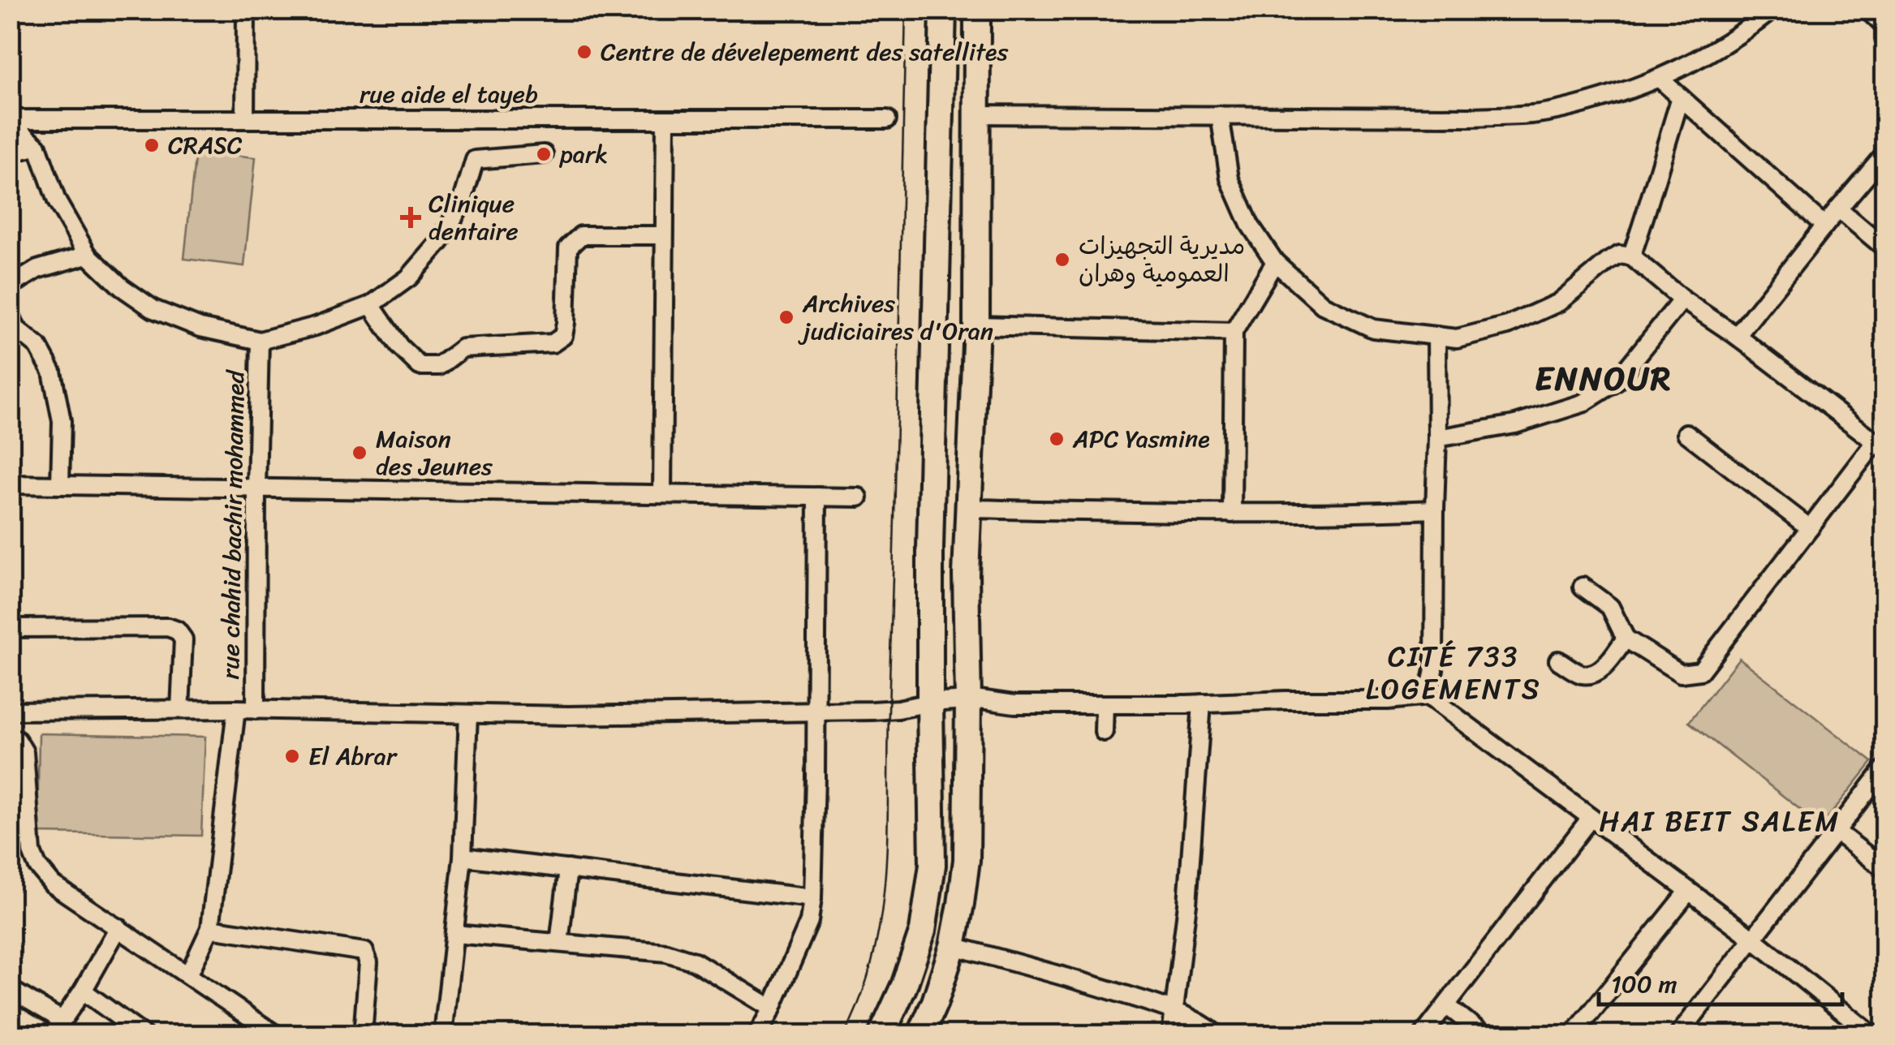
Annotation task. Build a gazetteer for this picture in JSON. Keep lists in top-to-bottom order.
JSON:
{
  "streets": {
    "street": ["rue aide el tayeb", "rue chahid bachir mohammed"]
  },
  "districts": ["ENNOUR", "CITÉ 733 LOGEMENTS", "HAI BEIT SALEM"],
  "places": {
    "other": [
      "Centre de dévelepement des satellites",
      "CRASC",
      "park",
      "مديرية التجهيزات العمومية وهران",
      "Archives judiciaires d'Oran",
      "APC Yasmine",
      "Maison des Jeunes",
      "El Abrar"
    ],
    "health": ["Clinique dentaire"]
  },
  "scale_bar": "100 m"
}
